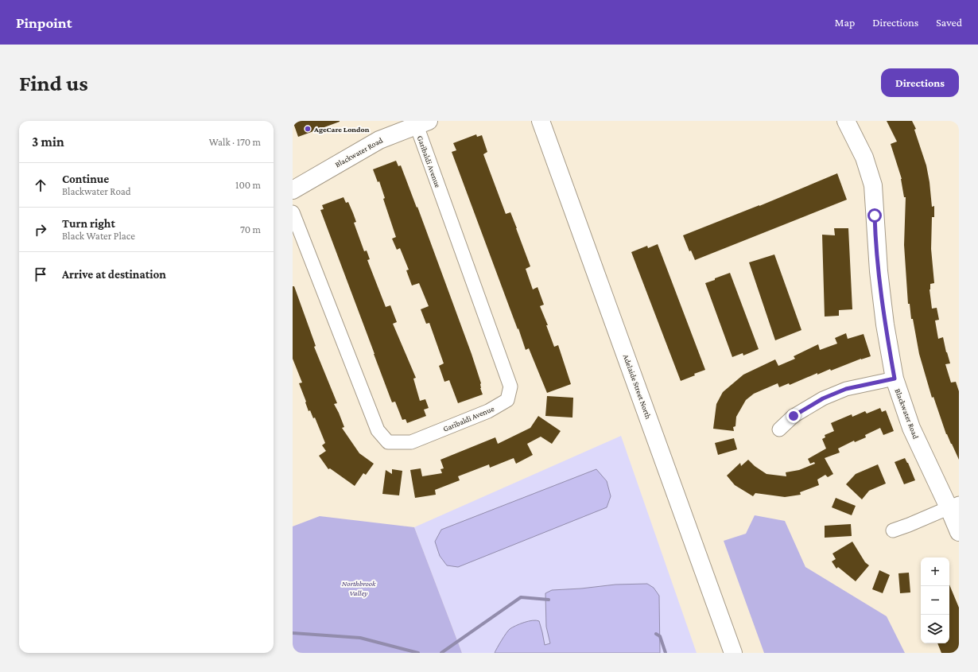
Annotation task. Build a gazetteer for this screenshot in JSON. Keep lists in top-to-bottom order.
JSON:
{
  "streets": {
    "street": ["Blackwater Road", "Garibaldi Avenue", "Adelaide Street North"]
  },
  "crossings": [
    ["Blackwater Road", "Garibaldi Avenue"]
  ],
  "parks": ["Northbrook Valley"],
  "places": ["AgeCare London"],
  "page": {
    "header": "Pinpoint",
    "nav": ["Map", "Directions", "Saved"],
    "buttons": "Directions",
    "title": "Find us",
    "heading": ["3 min", "Walk · 170 m"],
    "list": [
      ["Continue", "Blackwater Road", "100 m"],
      ["Turn right", "Black Water Place", "70 m"],
      "Arrive at destination"
    ],
    "map_buttons": ["+", "−"]
  }
}
